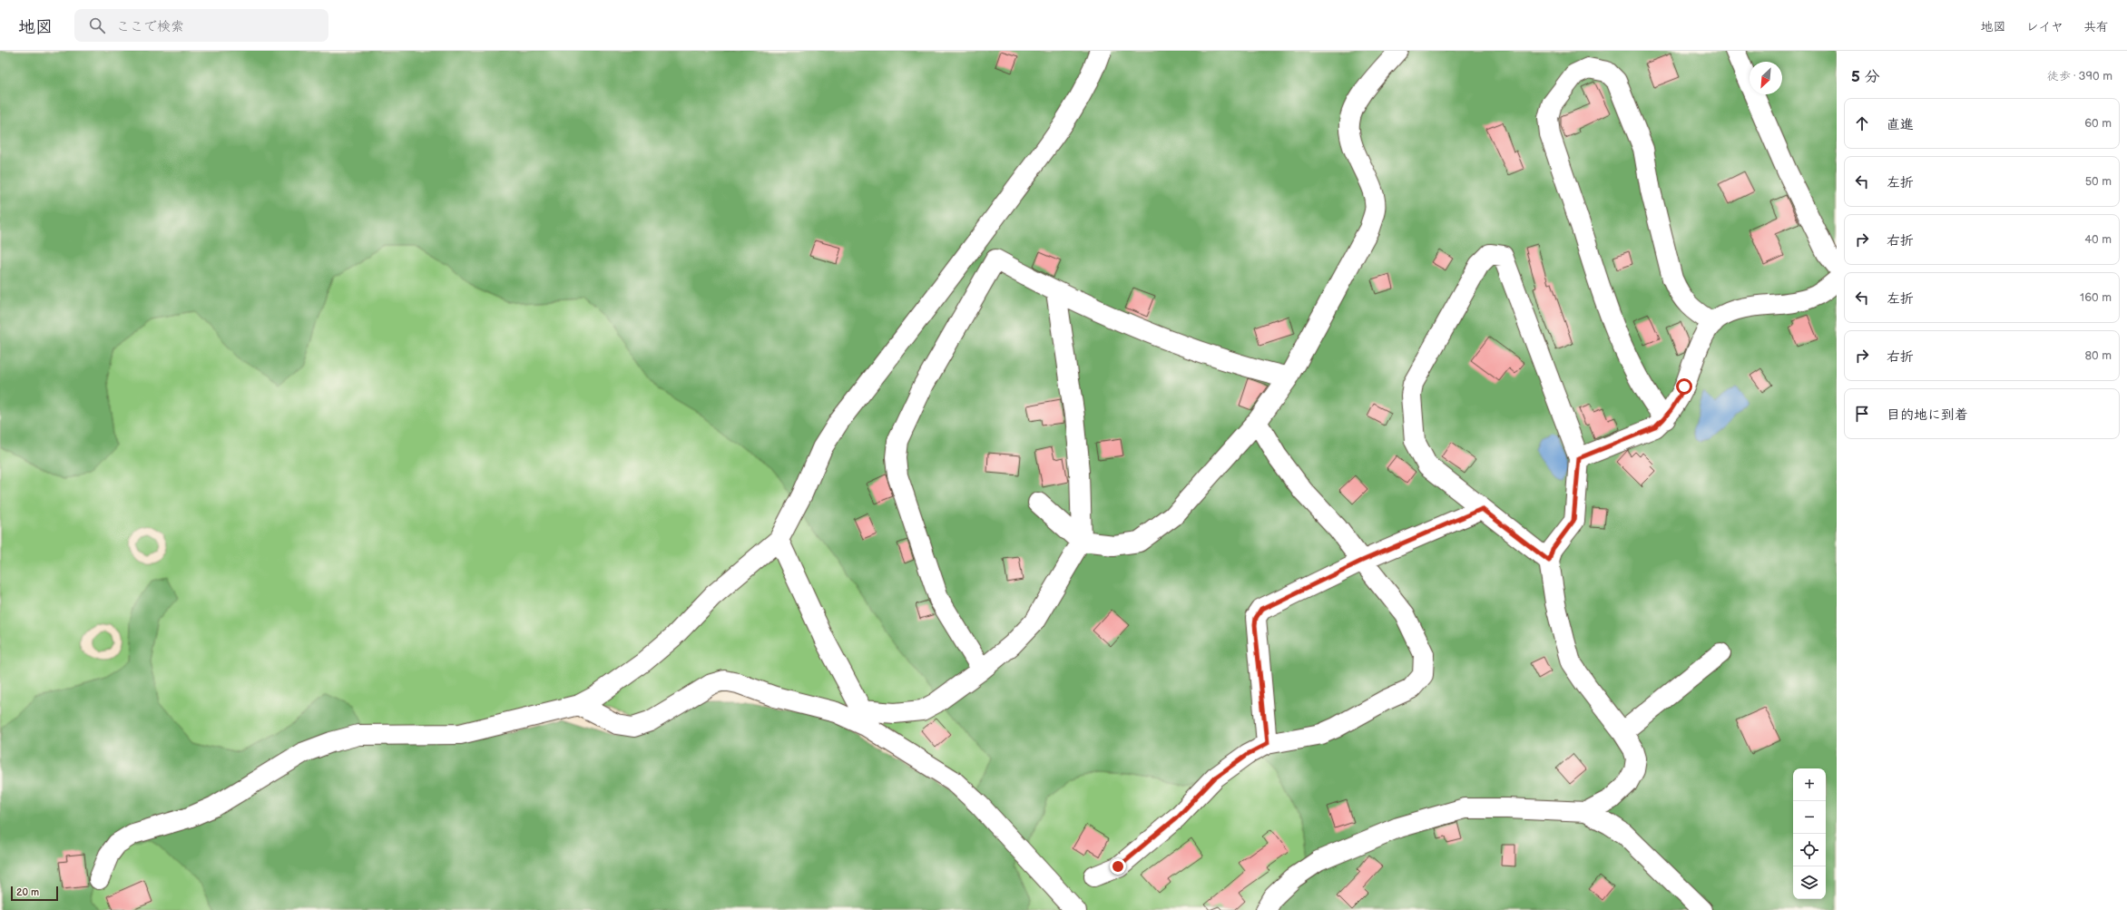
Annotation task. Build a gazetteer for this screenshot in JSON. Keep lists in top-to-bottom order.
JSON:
{
  "scale_bar": "20 m",
  "north": "bottom left",
  "page": {
    "header": "地図",
    "search": "ここで検索",
    "nav": ["地図", "レイヤ", "共有"],
    "heading": ["5 分", "徒歩 · 390 m"],
    "list": [
      ["直進", "60 m"],
      ["左折", "50 m"],
      ["右折", "40 m"],
      ["左折", "160 m"],
      ["右折", "80 m"],
      "目的地に到着"
    ],
    "map_buttons": ["+", "−"],
    "scale": "20 m"
  }
}
